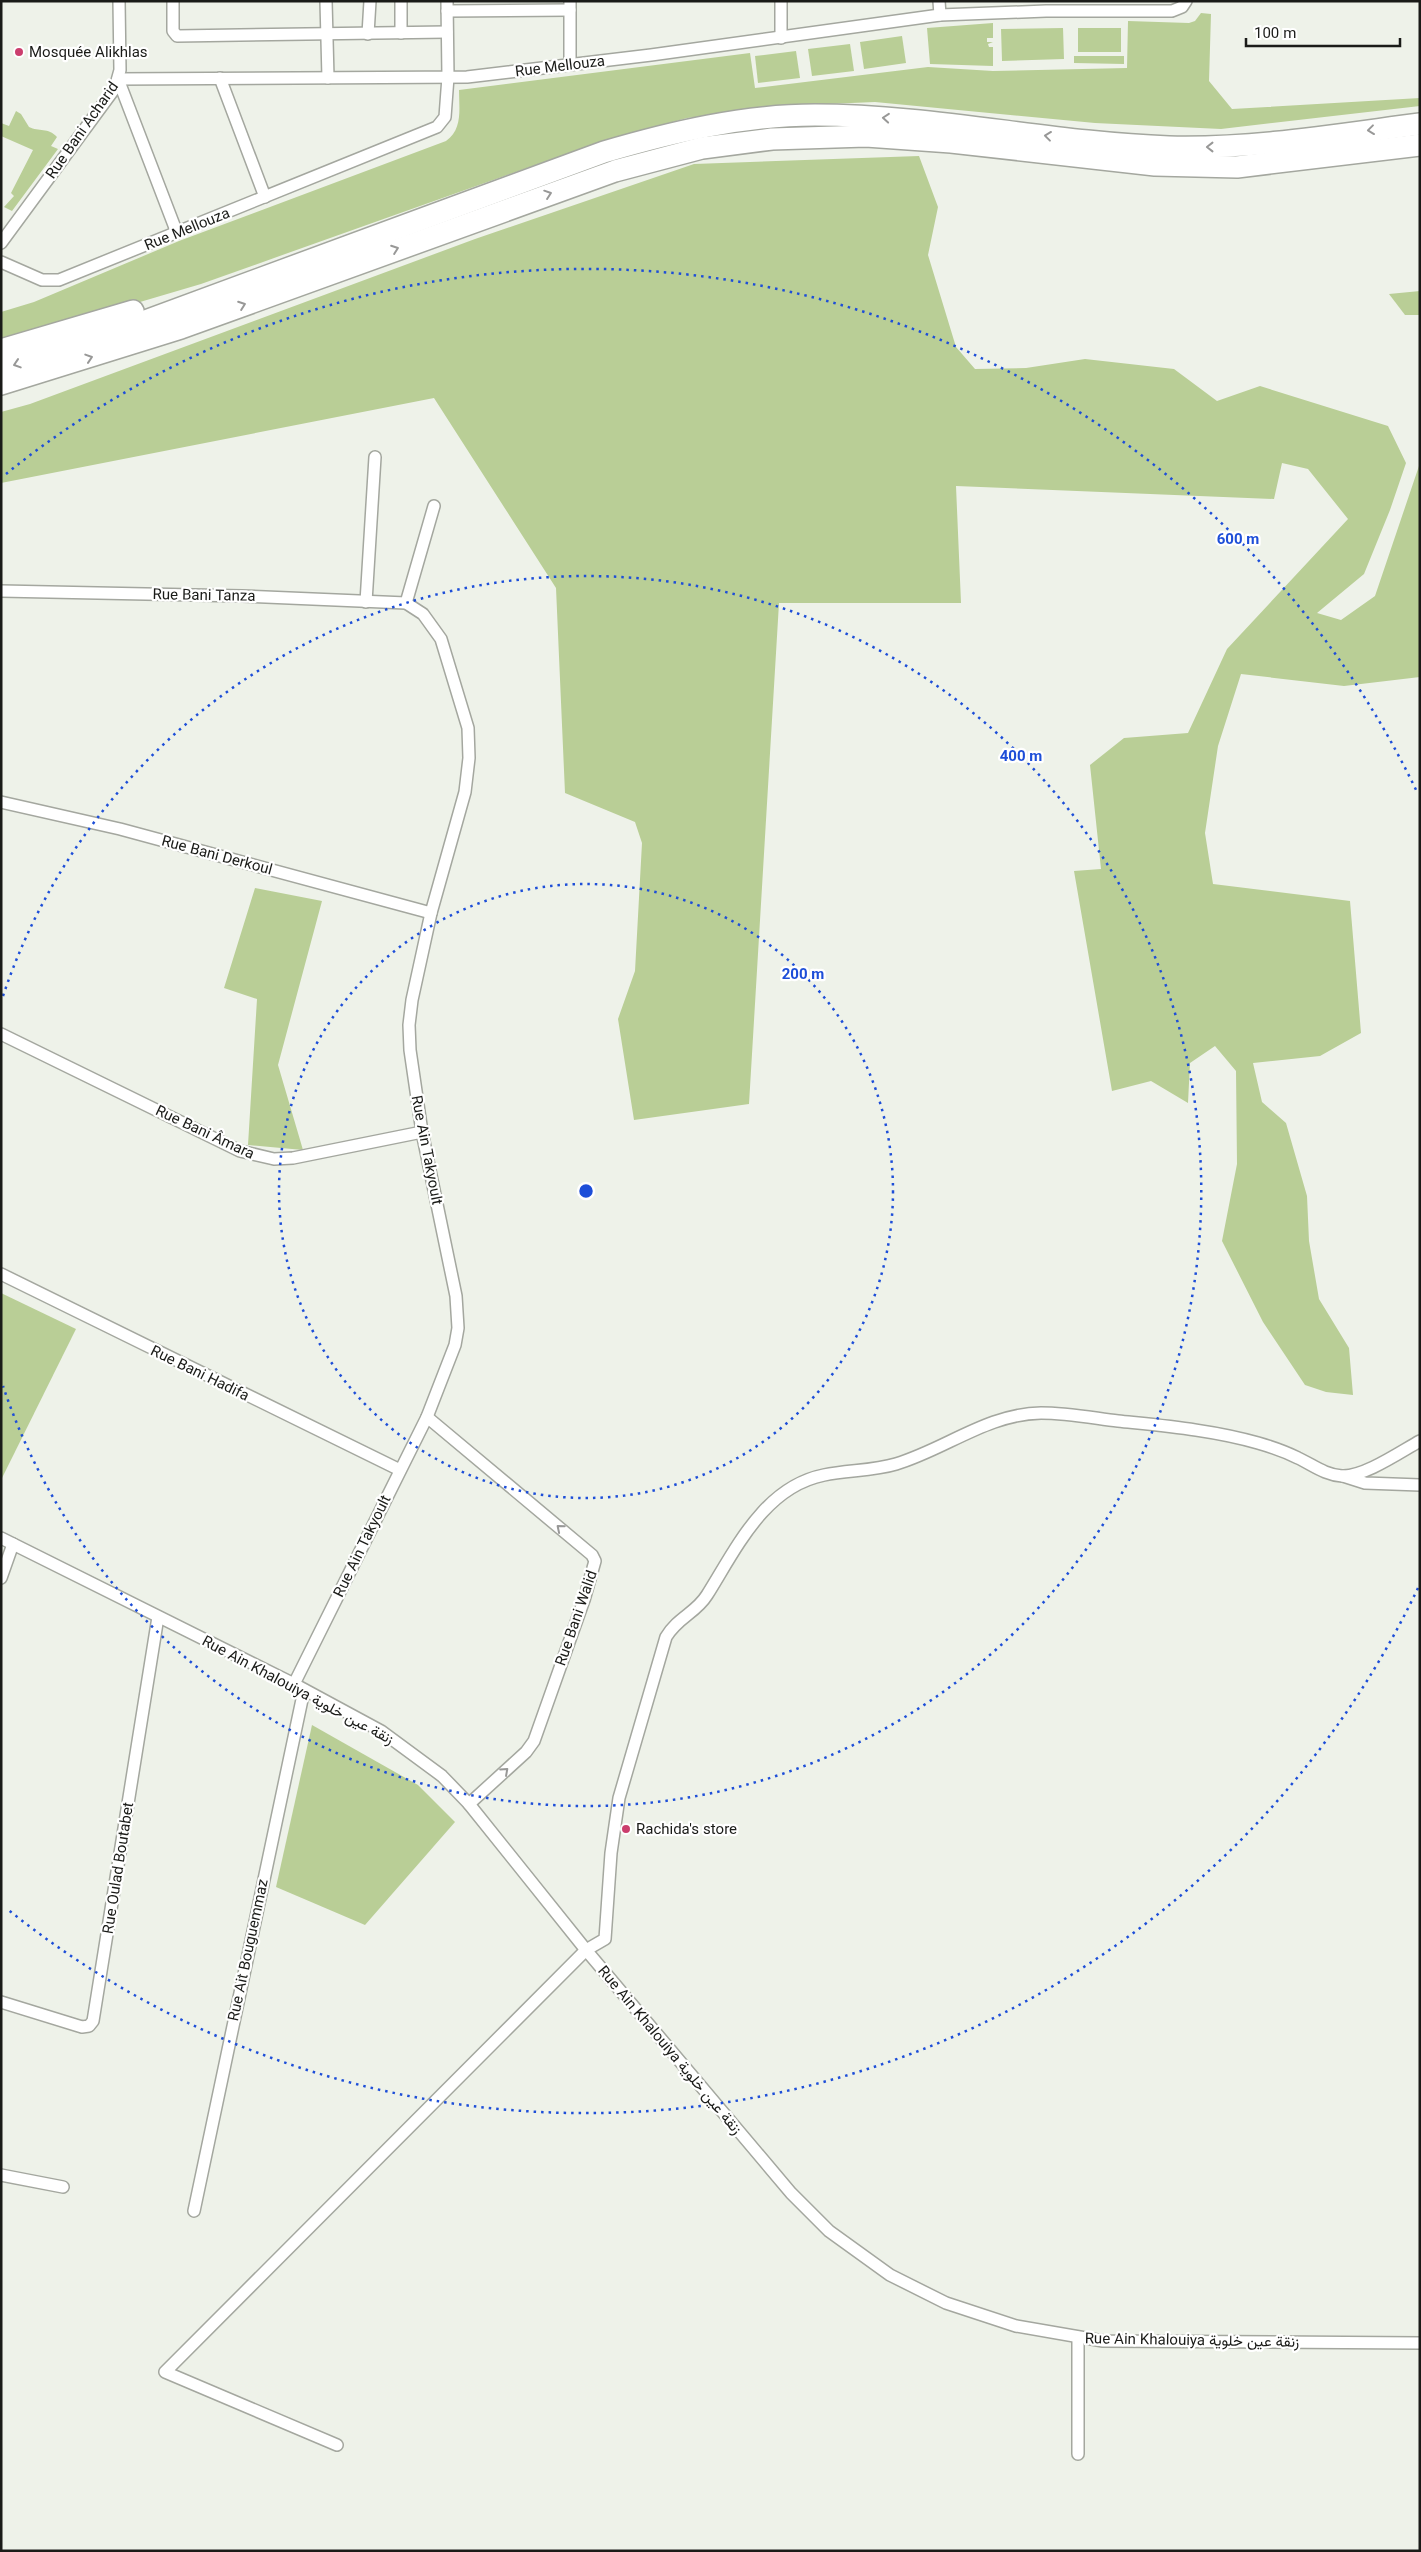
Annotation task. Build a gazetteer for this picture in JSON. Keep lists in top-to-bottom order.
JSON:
{
  "streets": {
    "street": [
      "Rue Mellouza",
      "Rue Bani Acharid",
      "Rue Bani Tanza",
      "Rue Bani Derkoul",
      "Rue Bani Âmara",
      "Rue Ain Takyoult",
      "Rue Bani Hadifa",
      "Rue Bani Walid",
      "Rue Ain Khalouiya زنقة عين خلوية",
      "Rue Oulad Boutabet",
      "Rue Ait Bouguemmaz"
    ]
  },
  "crossings": [
    ["Rue Bani Tanza", "Rue Ain Takyoult"],
    ["Rue Bani Derkoul", "Rue Ain Takyoult"],
    ["Rue Bani Âmara", "Rue Ain Takyoult"],
    ["Rue Ain Takyoult", "Rue Bani Hadifa"],
    ["Rue Ain Takyoult", "Rue Bani Walid"],
    ["Rue Ain Takyoult", "Rue Ain Khalouiya زنقة عين خلوية"],
    ["Rue Bani Walid", "Rue Ain Khalouiya زنقة عين خلوية"],
    ["Rue Ain Khalouiya زنقة عين خلوية", "Rue Oulad Boutabet"],
    ["Rue Ain Khalouiya زنقة عين خلوية", "Rue Ait Bouguemmaz"]
  ],
  "places": ["Mosquée Alikhlas", "Rachida's store"],
  "scale_bar": "100 m",
  "rings": ["600 m", "400 m", "200 m"]
}
